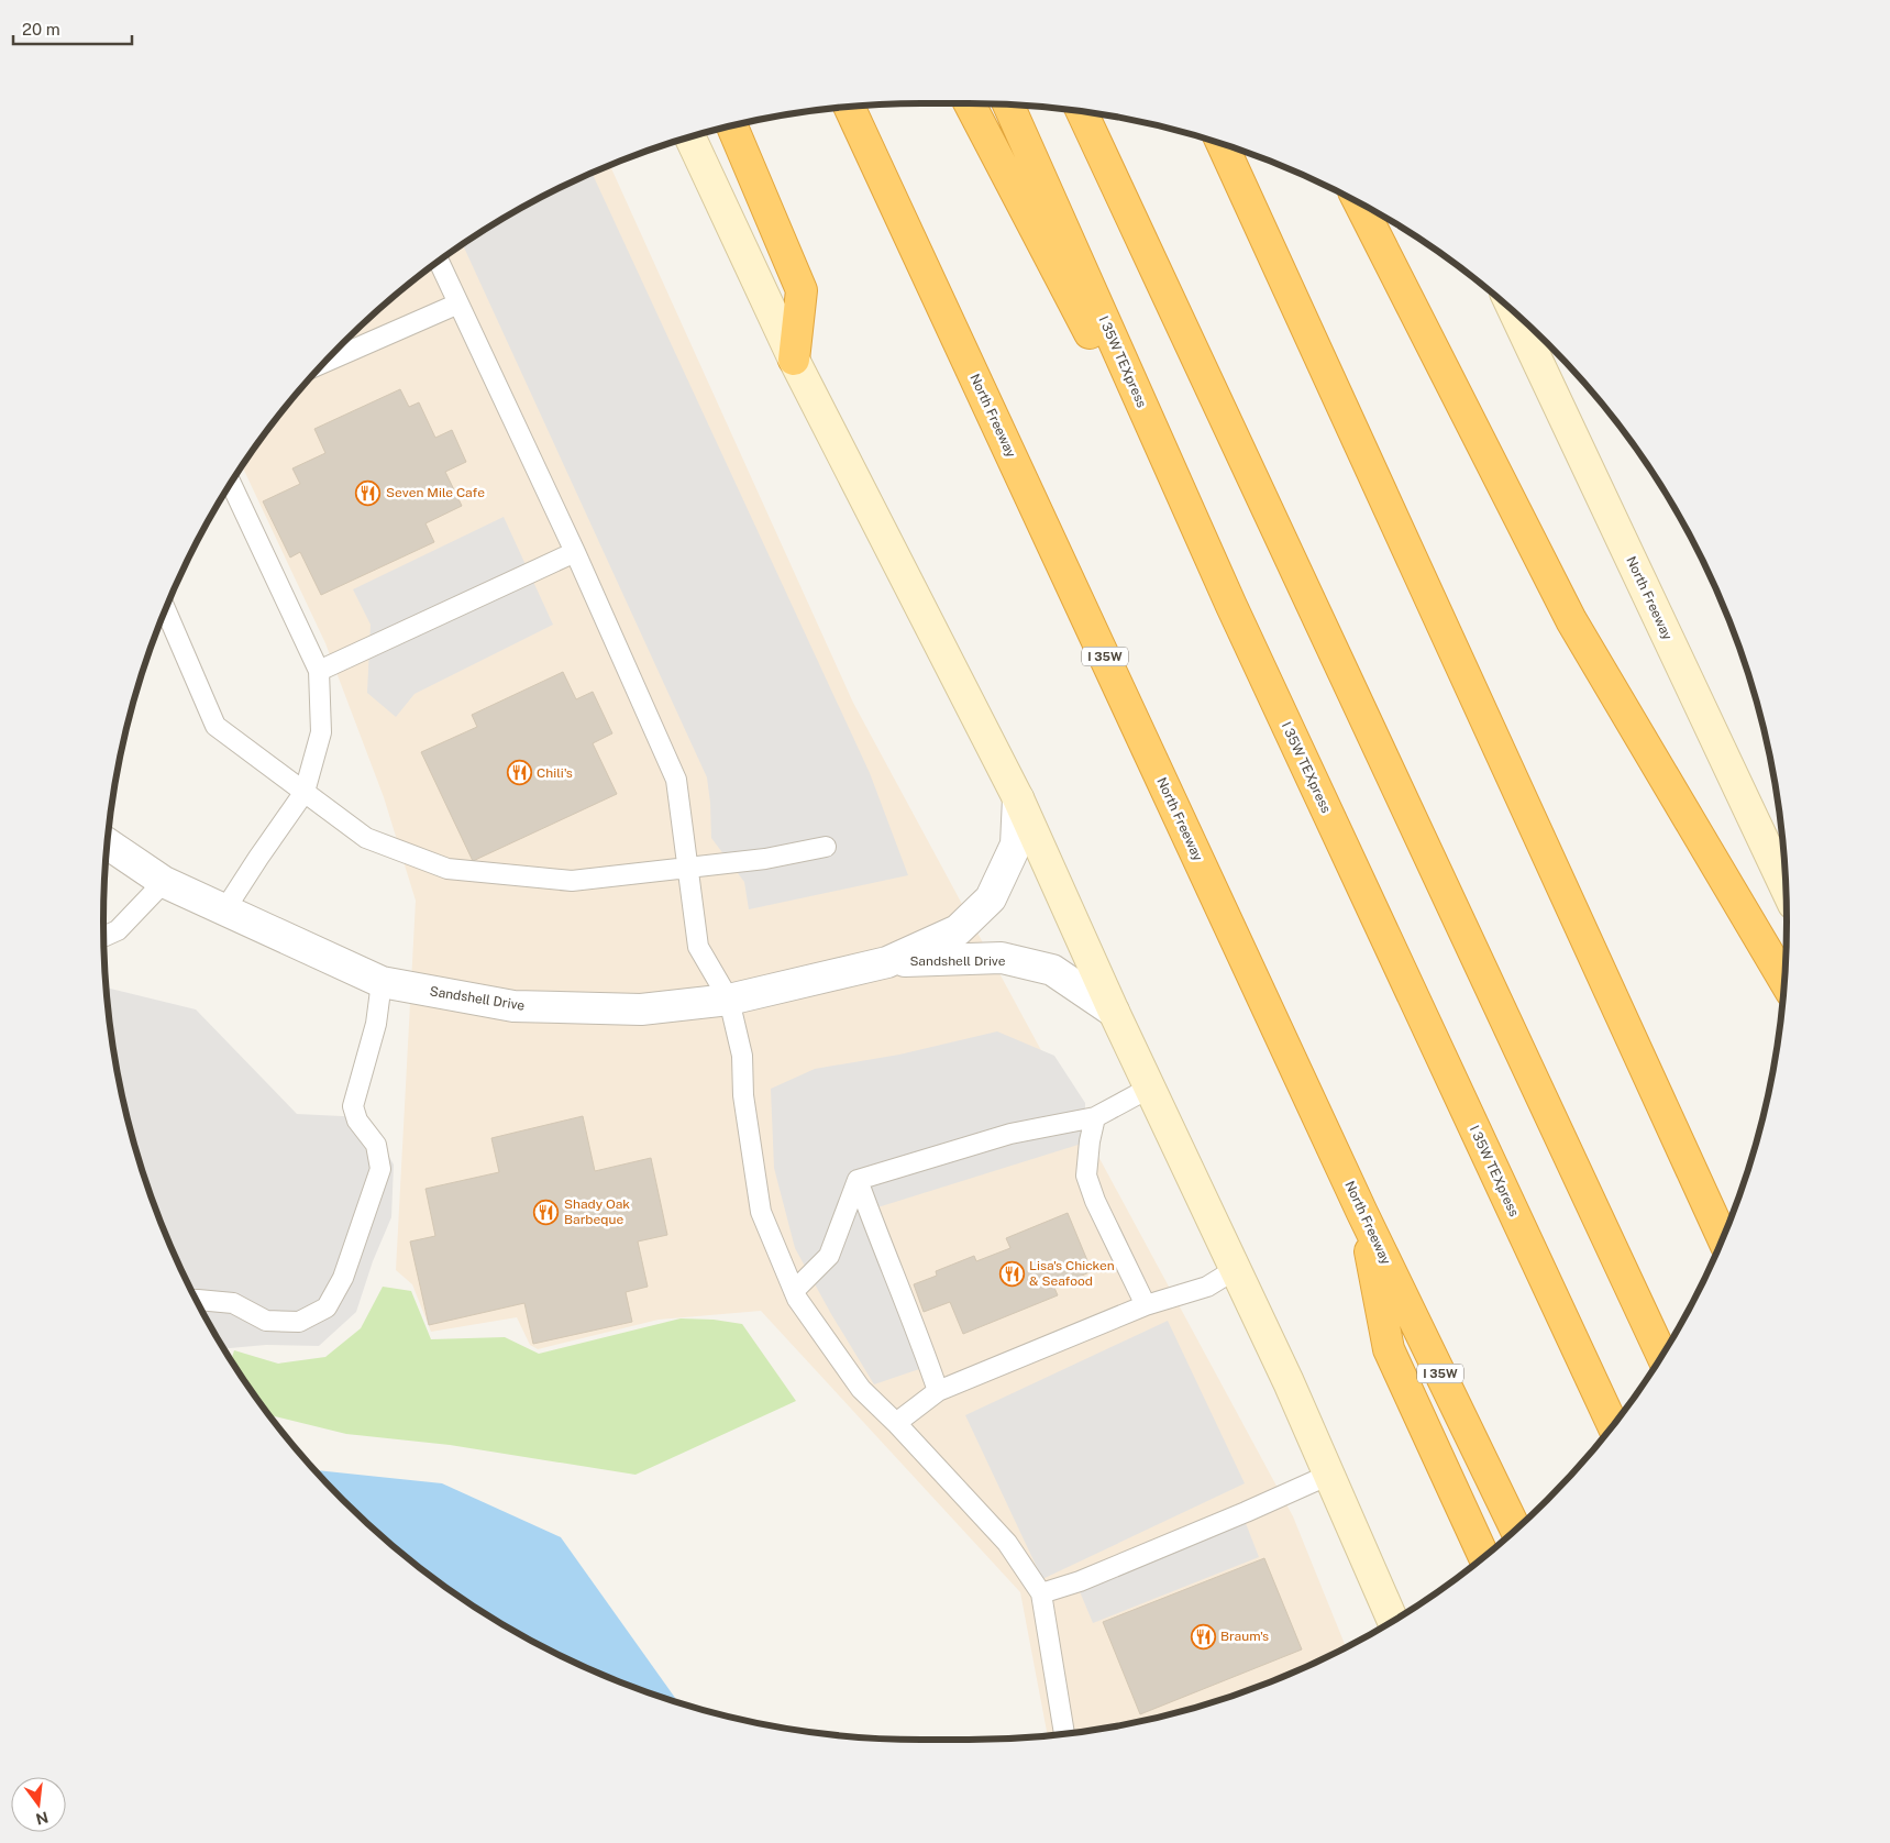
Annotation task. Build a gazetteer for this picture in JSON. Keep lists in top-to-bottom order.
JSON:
{
  "streets": {
    "highway": ["I 35W TEXpress", "North Freeway", "I 35W"],
    "street": ["Sandshell Drive"]
  },
  "places": {
    "restaurant": [
      "Seven Mile Cafe",
      "Chili's",
      "Shady Oak Barbeque",
      "Lisa's Chicken & Seafood",
      "Braum's"
    ]
  },
  "scale_bar": "20 m",
  "north": "bottom"
}
